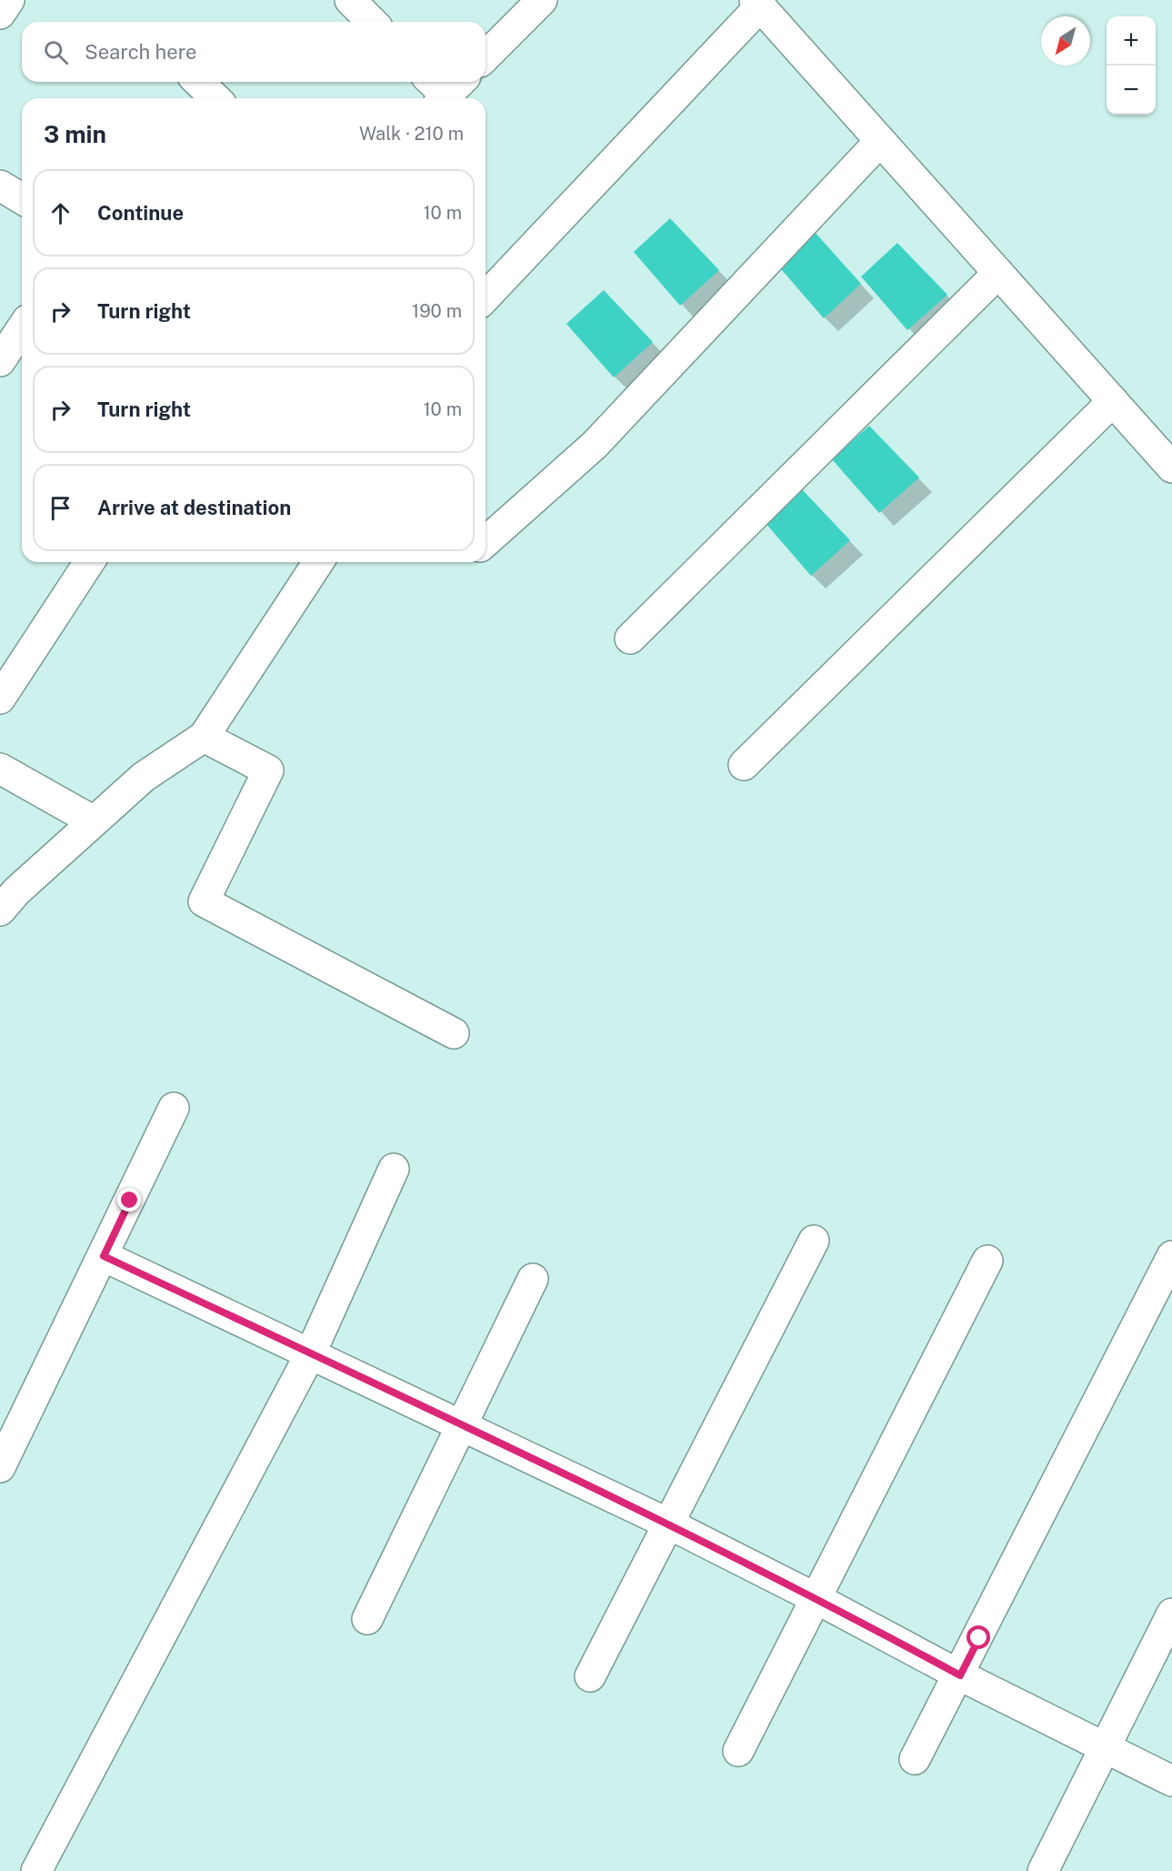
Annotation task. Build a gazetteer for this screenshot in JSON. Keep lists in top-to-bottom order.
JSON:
{
  "north": "bottom left",
  "page": {
    "map_buttons": ["+", "−"],
    "search": "Search here",
    "heading": ["3 min", "Walk · 210 m"],
    "list": [
      ["Continue", "10 m"],
      ["Turn right", "190 m"],
      ["Turn right", "10 m"],
      "Arrive at destination"
    ]
  }
}
